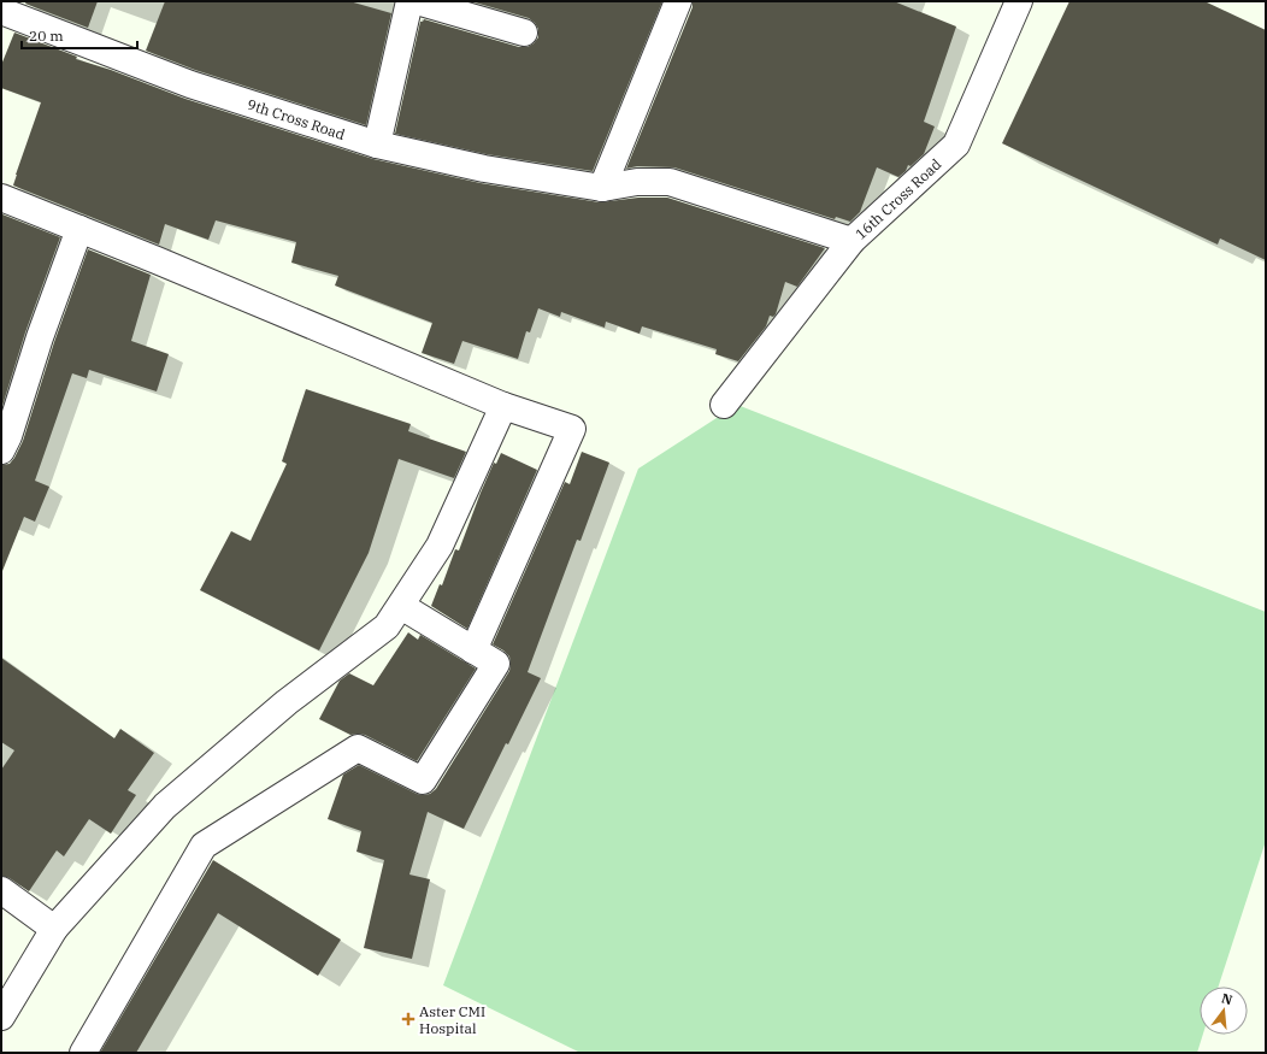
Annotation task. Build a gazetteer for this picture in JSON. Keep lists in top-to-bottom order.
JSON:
{
  "streets": {
    "street": ["9th Cross Road", "16th Cross Road"]
  },
  "crossings": [
    ["9th Cross Road", "16th Cross Road"]
  ],
  "places": {
    "health": ["Aster CMI Hospital"]
  },
  "scale_bar": "20 m",
  "north": "top"
}
